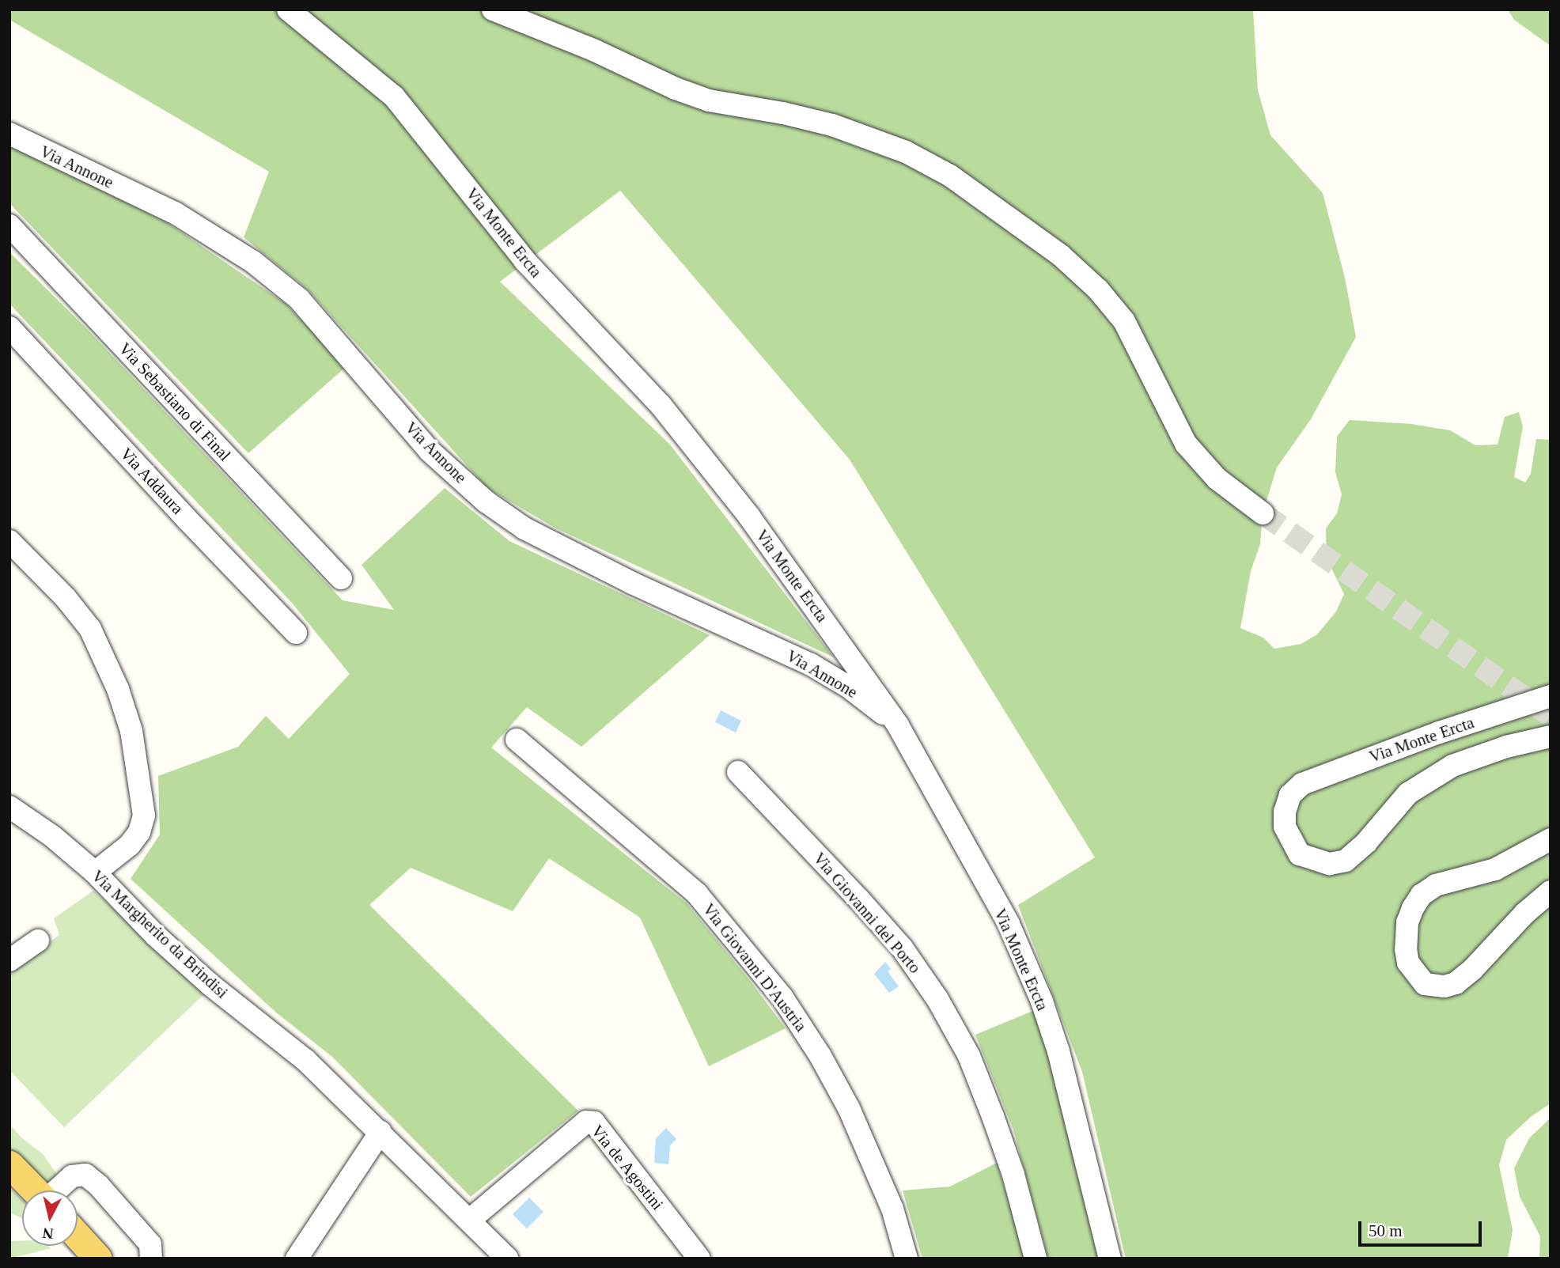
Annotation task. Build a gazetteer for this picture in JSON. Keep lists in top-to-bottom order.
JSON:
{
  "streets": {
    "street": [
      "Via Annone",
      "Via Monte Ercta",
      "Via Sebastiano di Final",
      "Via Addaura",
      "Via Giovanni del Porto",
      "Via Margherito da Brindisi",
      "Via Giovanni D'Austria",
      "Via de Agostini"
    ]
  },
  "crossings": [
    ["Via Annone", "Via Monte Ercta"],
    ["Via Margherito da Brindisi", "Via de Agostini"]
  ],
  "scale_bar": "50 m",
  "north": "bottom"
}
